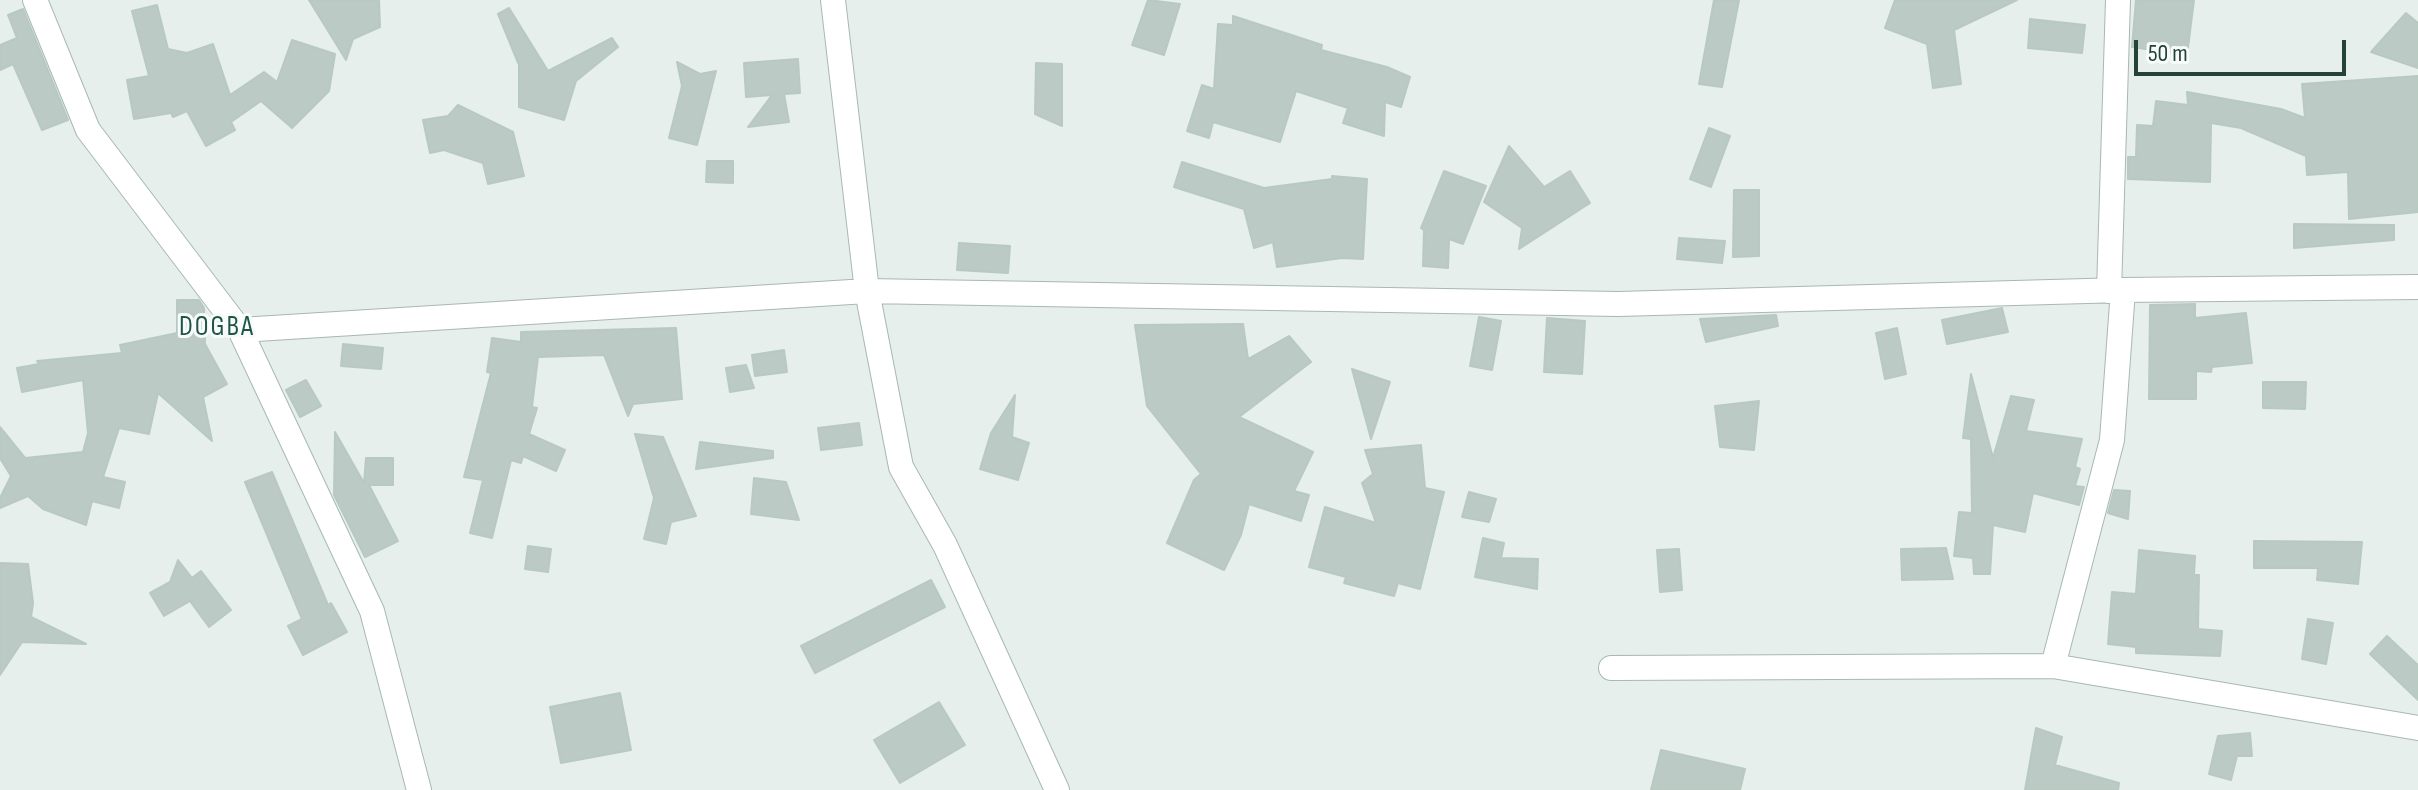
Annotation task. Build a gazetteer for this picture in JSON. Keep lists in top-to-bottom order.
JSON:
{
  "districts": ["DOGBA"],
  "scale_bar": "50 m"
}
